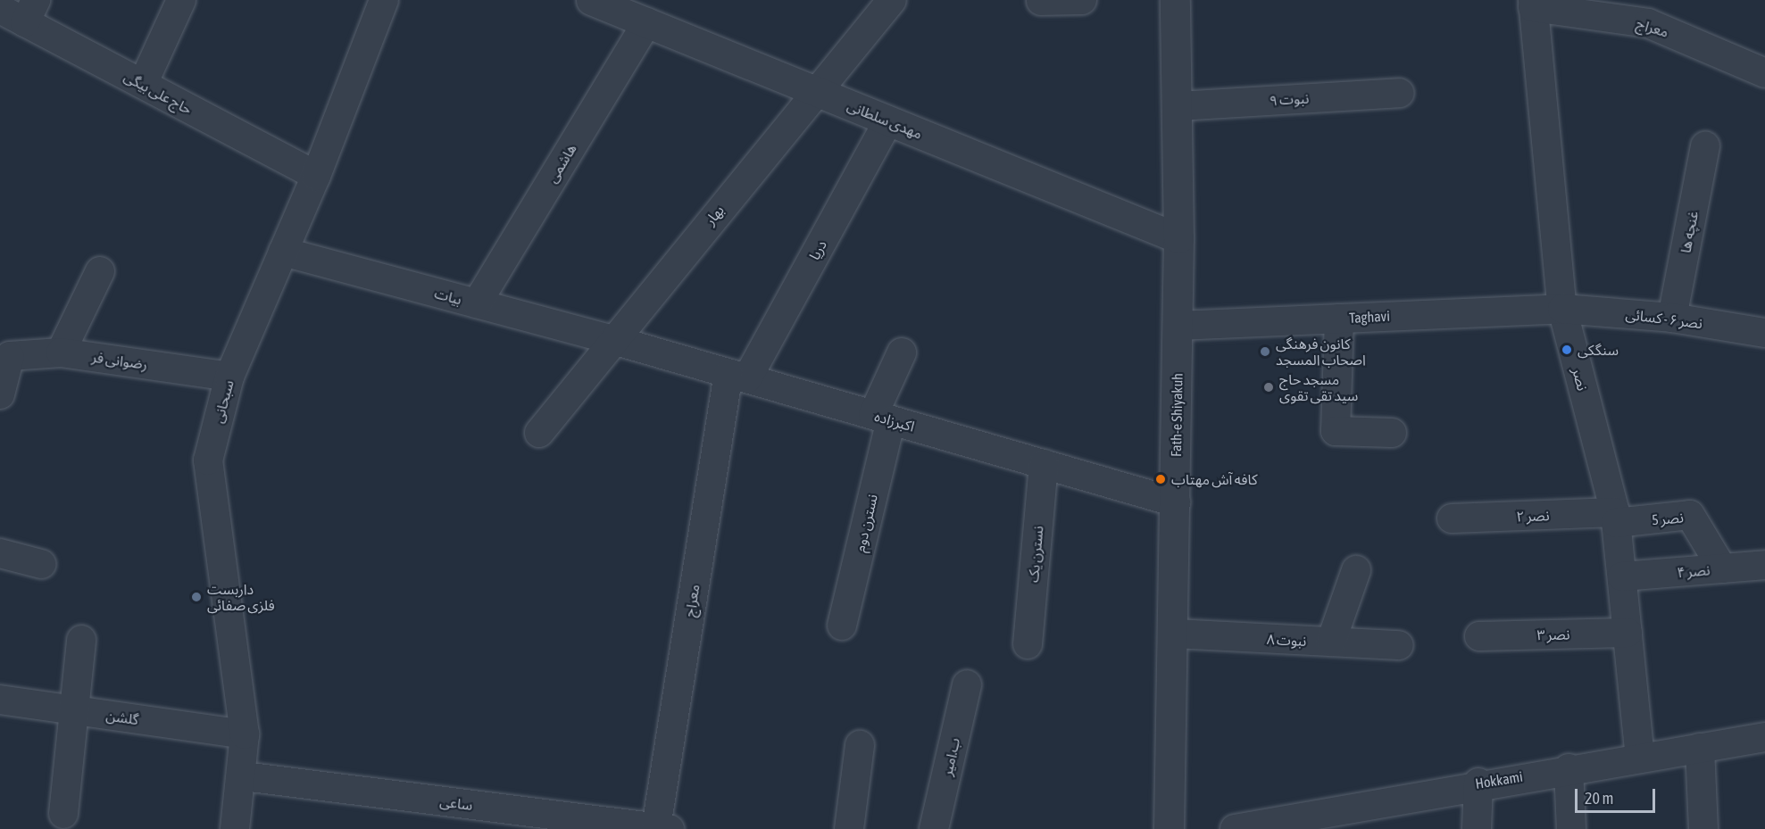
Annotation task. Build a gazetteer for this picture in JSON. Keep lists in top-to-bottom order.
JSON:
{
  "streets": {
    "street": [
      "معراج",
      "حاج علی بیگی",
      "نبوت ۹",
      "مهدی سلطانی",
      "هاشمی",
      "بهار",
      "غنچه ها",
      "دریا",
      "بیات",
      "Taghavi",
      "نصر ۶ - کسائی",
      "رضوانی فر",
      "نصر",
      "سبحانی",
      "Fath-e Shiyakuh",
      "اکبرزاده",
      "نصر ۲",
      "نصر 5",
      "نسترن دوم",
      "نسترن یک",
      "نصر ۴",
      "نصر ۳",
      "نبوت ۸",
      "گلشن",
      "ب.امیر",
      "Hokkami",
      "ساعی"
    ]
  },
  "crossings": [
    ["معراج", "دریا"],
    ["معراج", "نصر"],
    ["معراج", "اکبرزاده"],
    ["معراج", "ساعی"],
    ["حاج علی بیگی", "سبحانی"],
    ["نبوت ۹", "Fath-e Shiyakuh"],
    ["مهدی سلطانی", "هاشمی"],
    ["مهدی سلطانی", "بهار"],
    ["مهدی سلطانی", "دریا"],
    ["مهدی سلطانی", "Fath-e Shiyakuh"],
    ["هاشمی", "بیات"],
    ["بهار", "بیات"],
    ["بهار", "اکبرزاده"],
    ["غنچه ها", "نصر ۶ - کسائی"],
    ["دریا", "اکبرزاده"],
    ["بیات", "سبحانی"],
    ["بیات", "اکبرزاده"],
    ["Taghavi", "نصر ۶ - کسائی"],
    ["Taghavi", "نصر"],
    ["Taghavi", "Fath-e Shiyakuh"],
    ["نصر ۶ - کسائی", "نصر"],
    ["رضوانی فر", "سبحانی"],
    ["نصر", "نصر ۲"],
    ["نصر", "نصر 5"],
    ["نصر", "نصر ۴"],
    ["نصر", "نصر ۳"],
    ["نصر", "Hokkami"],
    ["سبحانی", "گلشن"],
    ["سبحانی", "ساعی"],
    ["Fath-e Shiyakuh", "اکبرزاده"],
    ["Fath-e Shiyakuh", "نبوت ۸"],
    ["اکبرزاده", "نسترن دوم"],
    ["اکبرزاده", "نسترن یک"],
    ["نصر ۲", "نصر 5"],
    ["نصر 5", "نصر ۴"]
  ],
  "places": [
    "سنگکی",
    "کانون فرهنگی اصحاب المسجد",
    "مسجد حاج سید تقی تقوی",
    "کافه آش مهتاب",
    "داربست فلزی صفائی"
  ],
  "scale_bar": "20 m"
}
